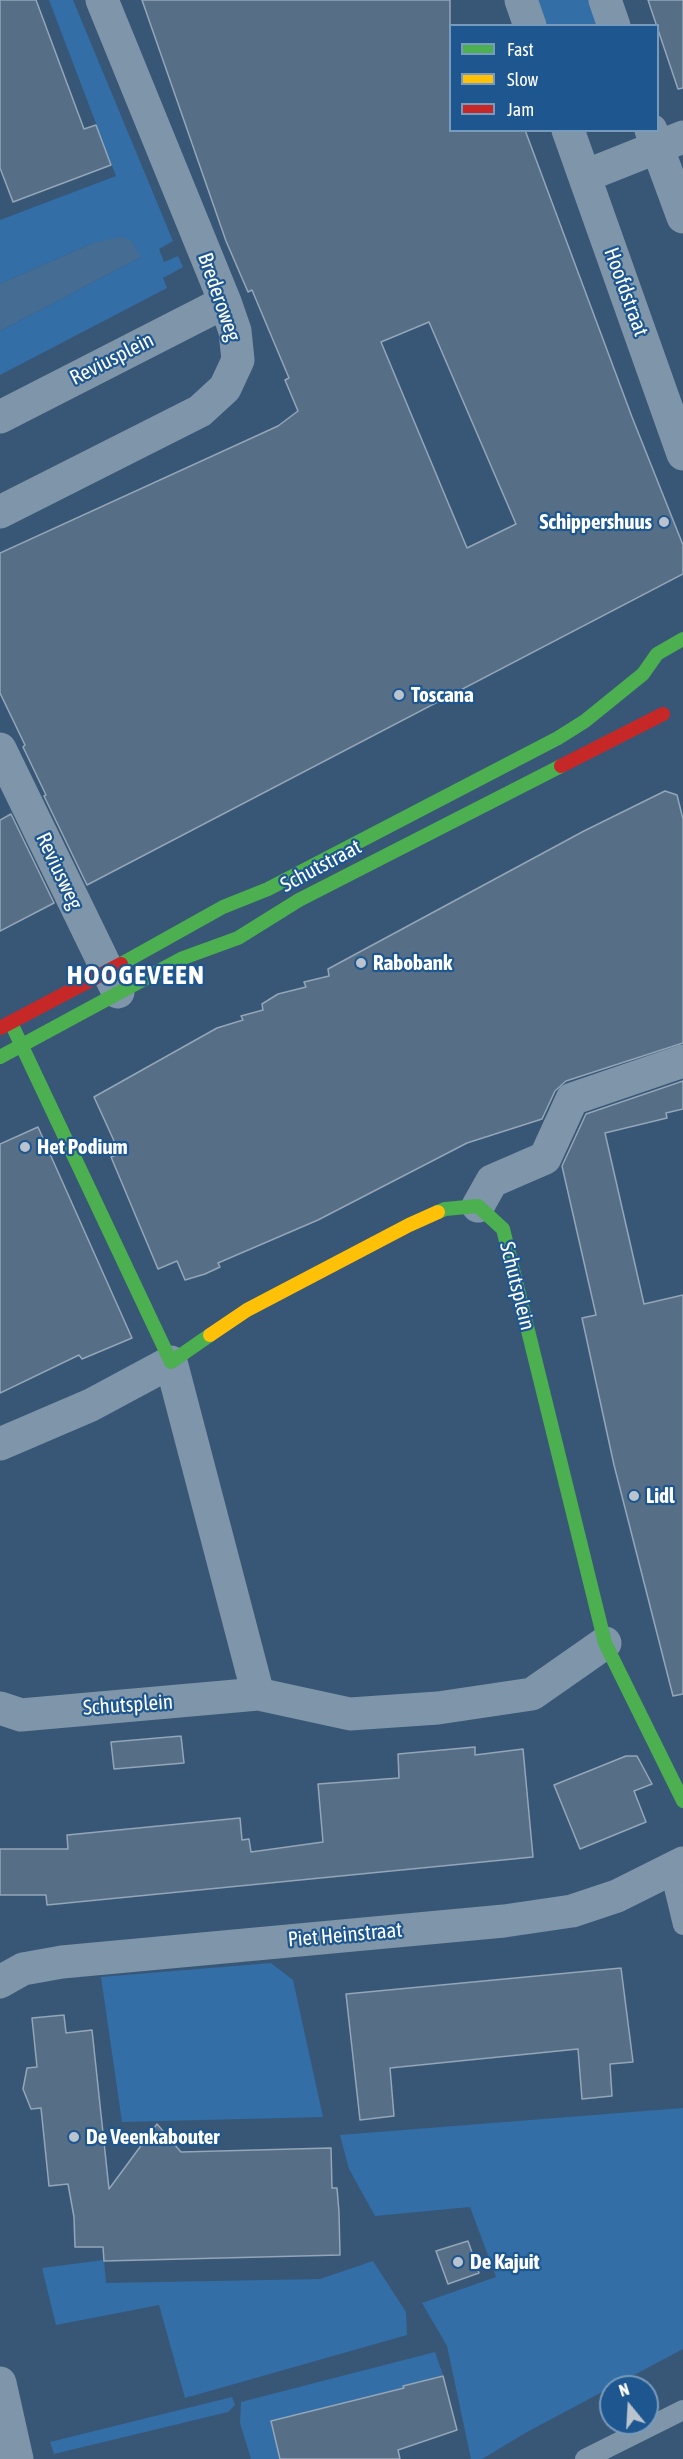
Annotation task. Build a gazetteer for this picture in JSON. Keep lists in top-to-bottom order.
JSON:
{
  "streets": {
    "main road": ["Schutstraat", "Schutsplein"],
    "street": [
      "Hoofdstraat",
      "Brederoweg",
      "Reviusplein",
      "Reviusweg",
      "Piet Heinstraat"
    ]
  },
  "crossings": [
    ["Brederoweg", "Reviusplein"],
    ["Schutstraat", "Reviusweg"]
  ],
  "districts": ["HOOGEVEEN"],
  "places": [
    "Schippershuus",
    "Toscana",
    "Rabobank",
    "Het Podium",
    "Lidl",
    "De Veenkabouter",
    "De Kajuit"
  ],
  "legend": ["Fast", "Slow", "Jam"],
  "north": "top"
}
